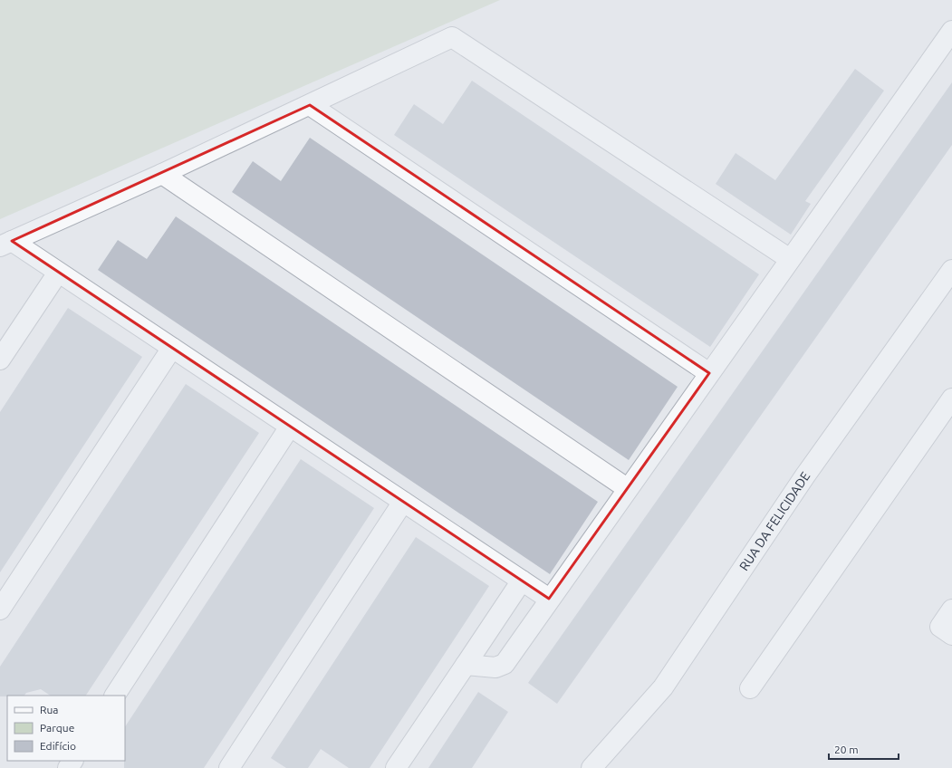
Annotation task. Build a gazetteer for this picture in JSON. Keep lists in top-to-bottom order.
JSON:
{
  "streets": {
    "street": ["RUA DA FELICIDADE"]
  },
  "legend": ["Rua", "Parque", "Edifício"],
  "scale_bar": "20 m"
}
